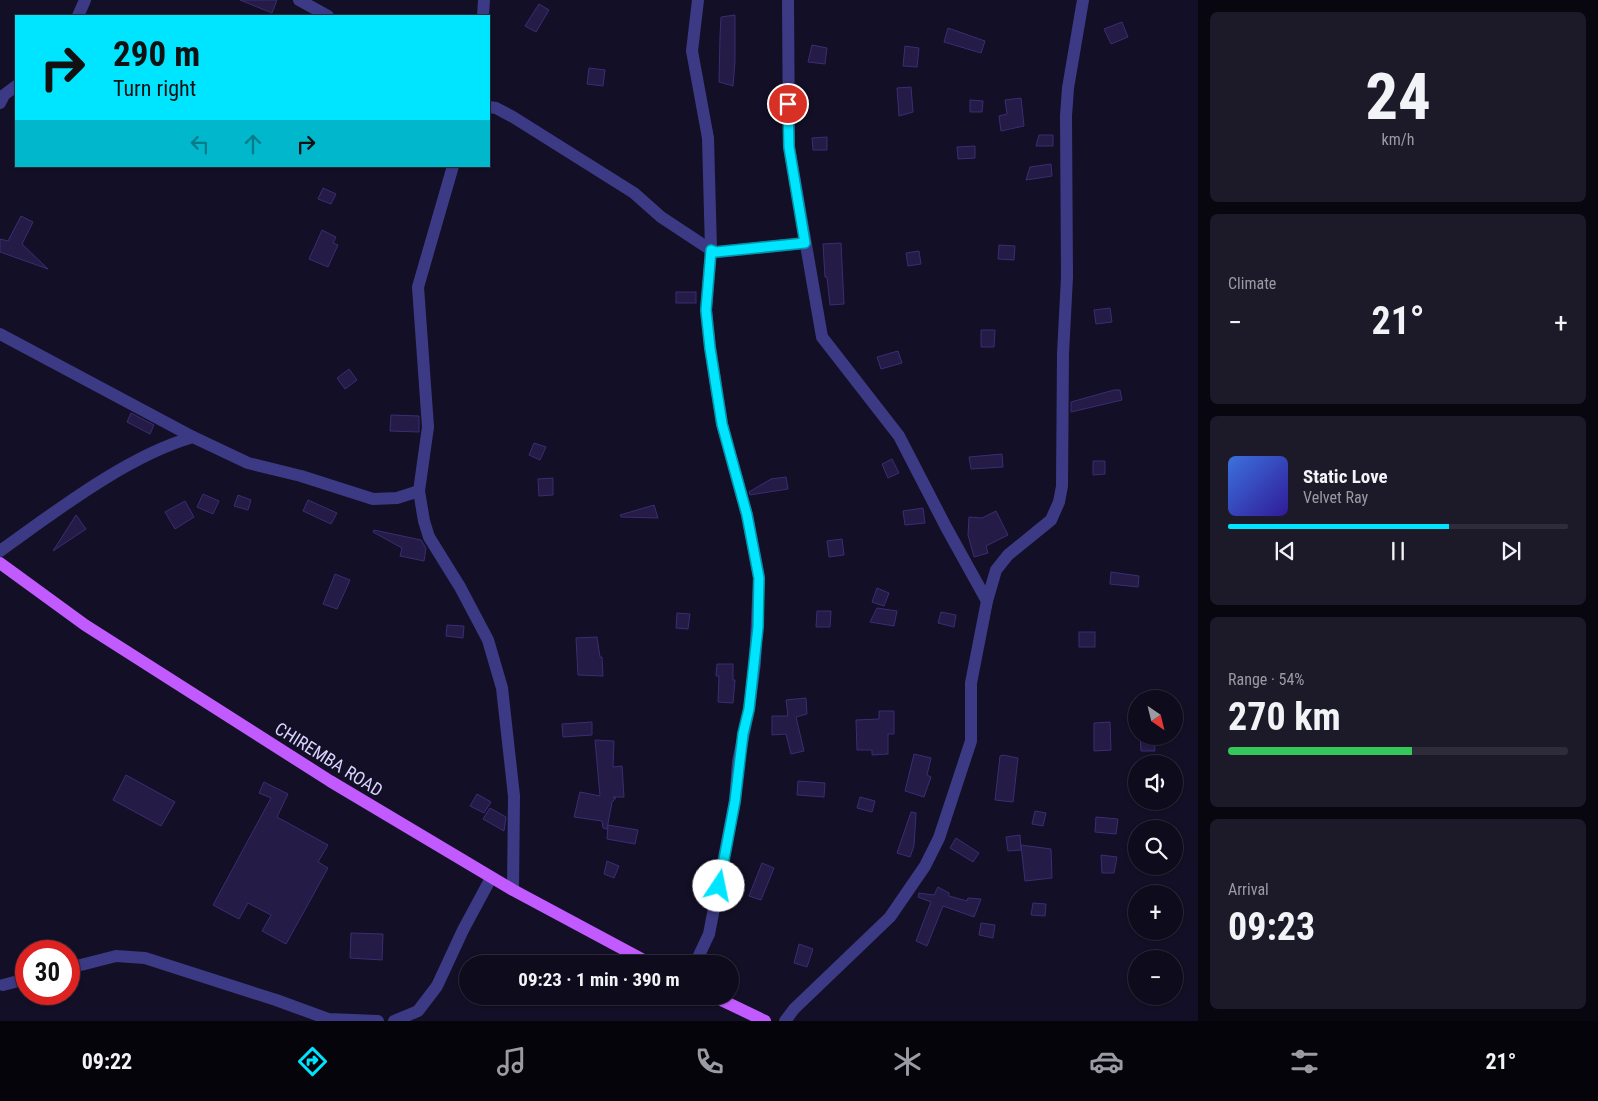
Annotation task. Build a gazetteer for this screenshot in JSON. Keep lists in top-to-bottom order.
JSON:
{
  "streets": {
    "main road": ["CHIREMBA ROAD"]
  },
  "north": "bottom right",
  "page": {
    "tile": [
      ["24", "km/h"],
      "Climate",
      ["Range · 54%", "270 km"],
      ["Arrival", "09:23"]
    ],
    "turn": ["290 m", "Turn right"],
    "heat": ["−", "21°", "+"],
    "song": ["Static Love", "Velvet Ray"],
    "map_buttons": ["+", "−"],
    "limit": "30",
    "trip": "09:23 · 1 min · 390 m",
    "tabs": ["09:22", "21°"]
  }
}
